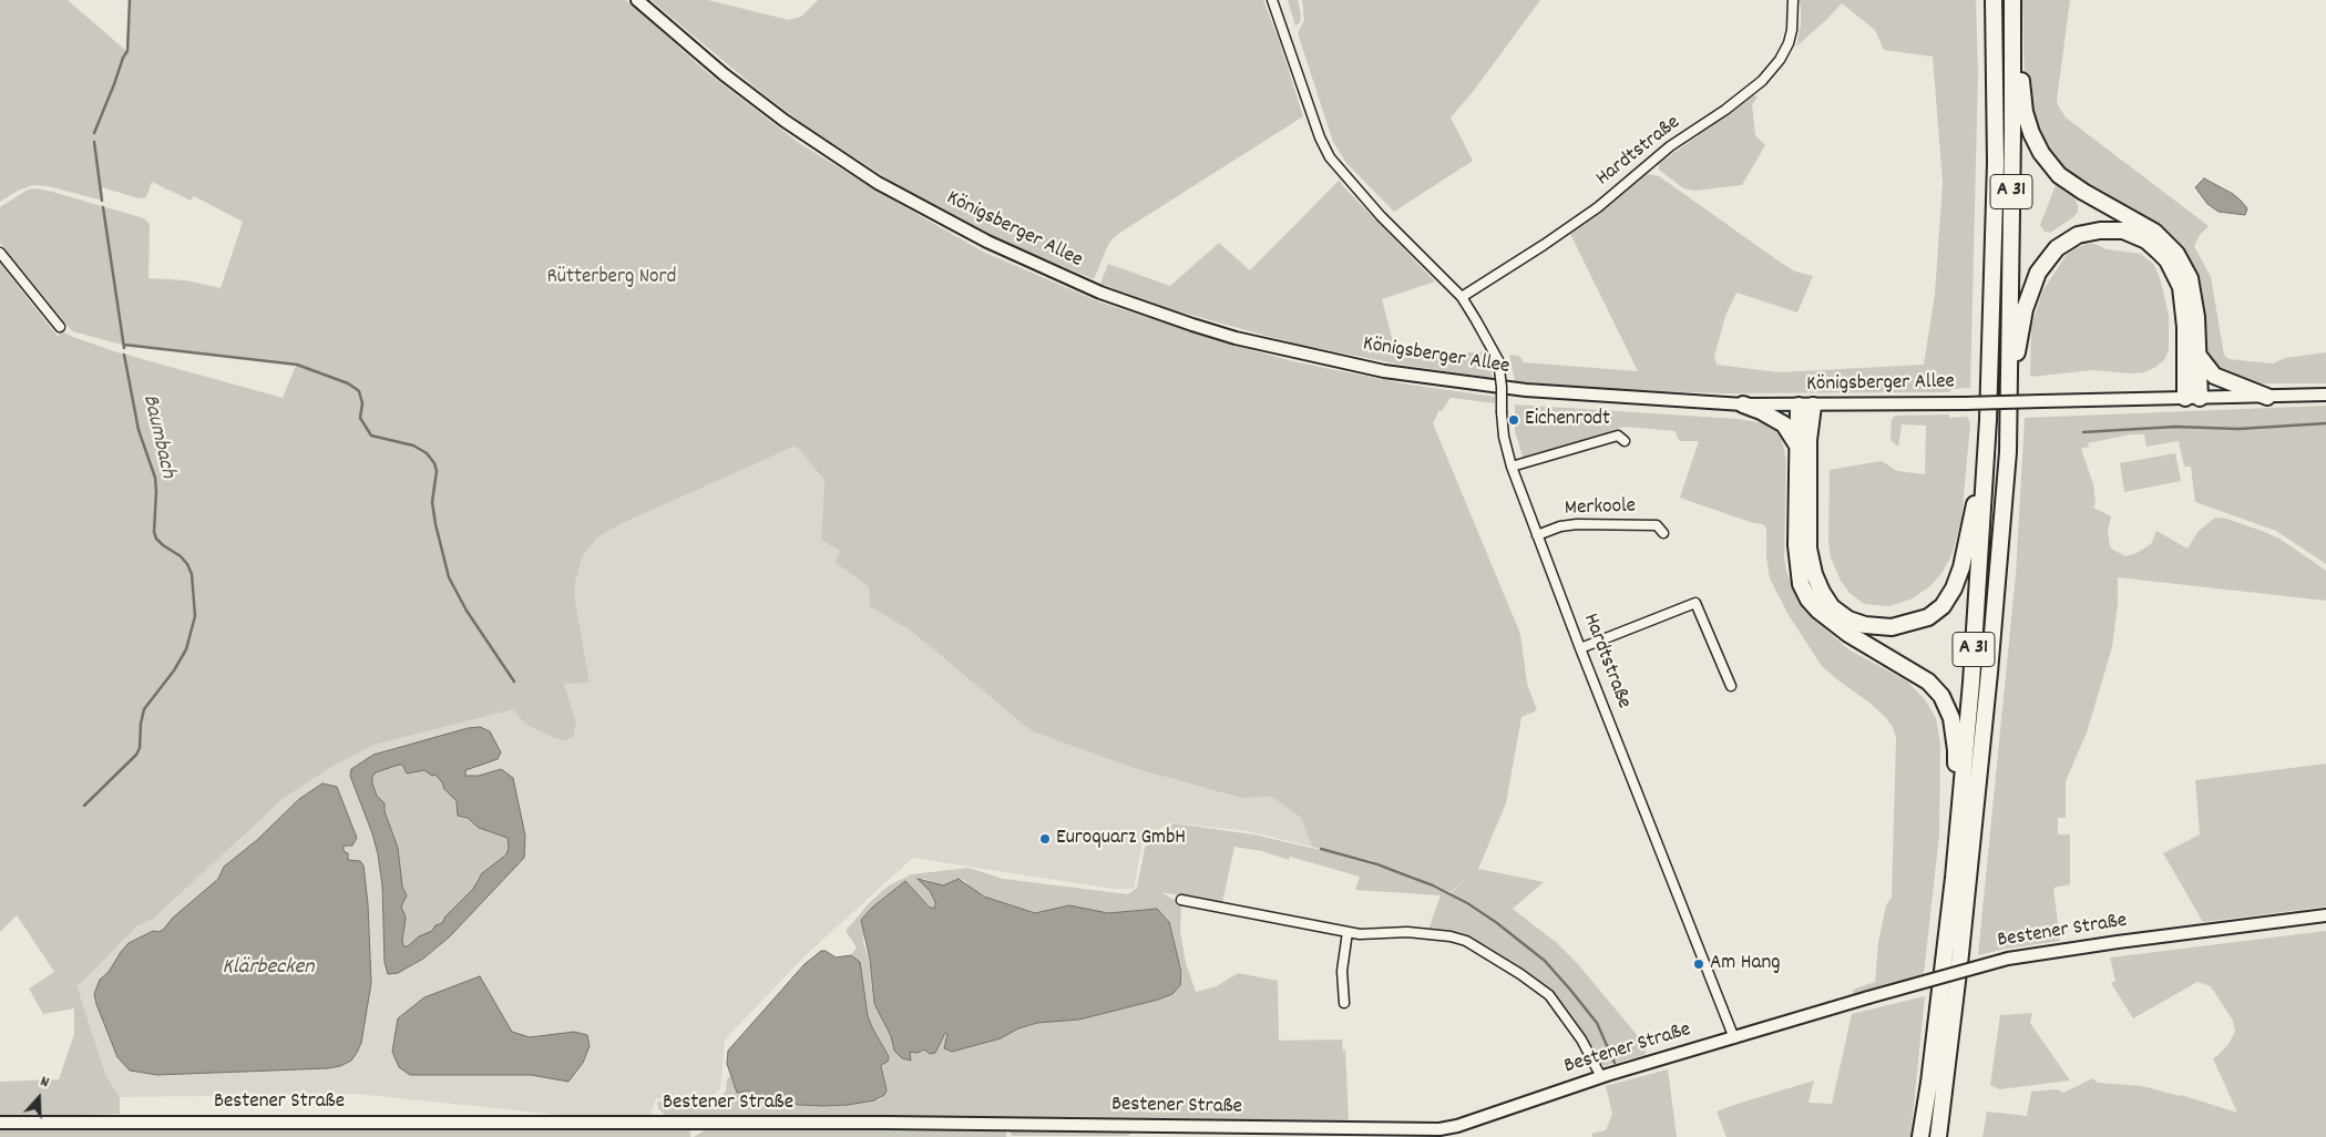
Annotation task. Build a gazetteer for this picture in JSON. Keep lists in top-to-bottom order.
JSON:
{
  "streets": {
    "highway": ["A 31"],
    "street": [
      "Hardtstraße",
      "Königsberger Allee",
      "Merkoole",
      "Bestener Straße"
    ]
  },
  "crossings": [
    ["Hardtstraße", "Merkoole"],
    ["Hardtstraße", "Bestener Straße"]
  ],
  "water": ["Baumbach", "Klärbecken"],
  "parks": ["Rütterberg Nord"],
  "places": ["Eichenrodt", "Euroquarz GmbH", "Am Hang"],
  "north": "top"
}
